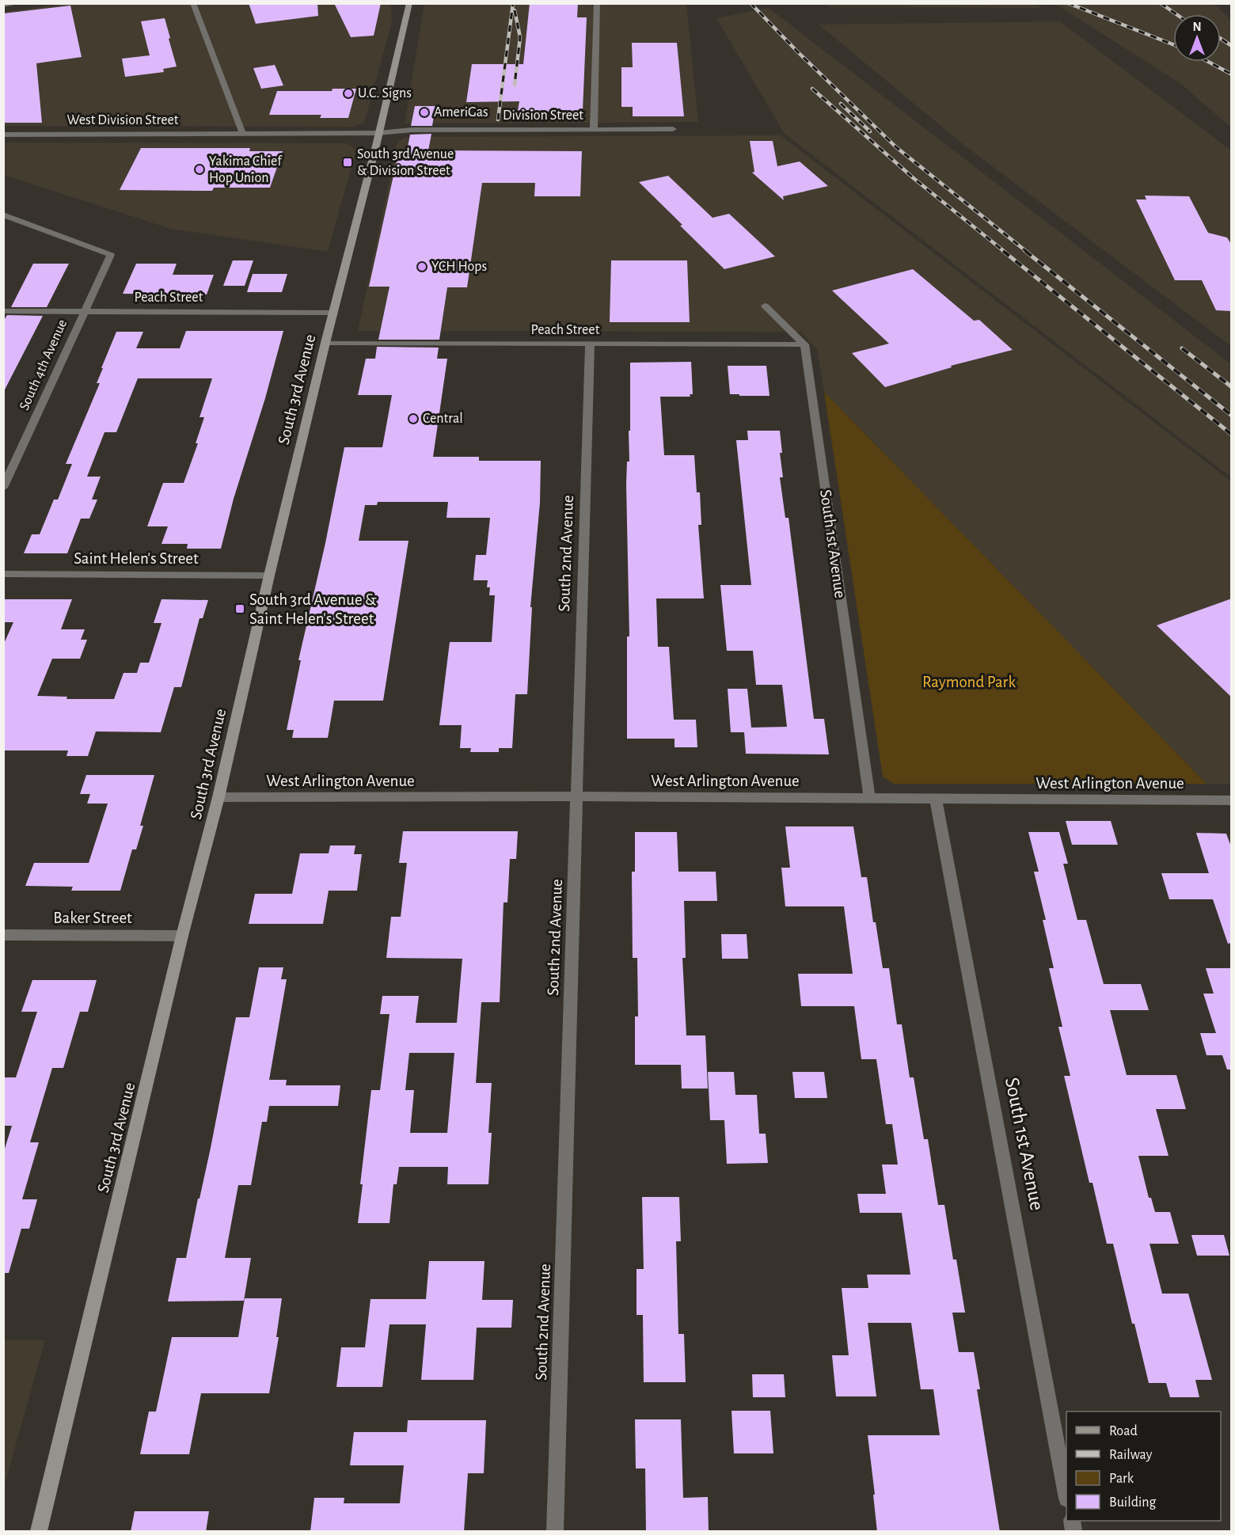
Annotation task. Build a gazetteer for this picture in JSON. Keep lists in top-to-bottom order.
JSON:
{
  "streets": {
    "street": [
      "Division Street",
      "West Division Street",
      "Peach Street",
      "South 4th Avenue",
      "South 3rd Avenue",
      "South 1st Avenue",
      "South 2nd Avenue",
      "Saint Helen's Street",
      "West Arlington Avenue",
      "Baker Street"
    ]
  },
  "crossings": [
    ["Division Street", "West Division Street"],
    ["Division Street", "South 3rd Avenue"],
    ["Peach Street", "South 4th Avenue"],
    ["Peach Street", "South 3rd Avenue"],
    ["Peach Street", "South 1st Avenue"],
    ["Peach Street", "South 2nd Avenue"],
    ["South 3rd Avenue", "Saint Helen's Street"],
    ["South 3rd Avenue", "West Arlington Avenue"],
    ["South 3rd Avenue", "Baker Street"],
    ["South 1st Avenue", "West Arlington Avenue"],
    ["South 2nd Avenue", "West Arlington Avenue"]
  ],
  "parks": ["Raymond Park"],
  "places": {
    "other": [
      "U.C. Signs",
      "AmeriGas",
      "Yakima Chief Hop Union",
      "YCH Hops",
      "Central"
    ],
    "transit": ["South 3rd Avenue & Division Street", "South 3rd Avenue & Saint Helen's Street"]
  },
  "legend": [
    "Road",
    "Railway",
    "Park",
    "Building"
  ],
  "north": "top"
}
